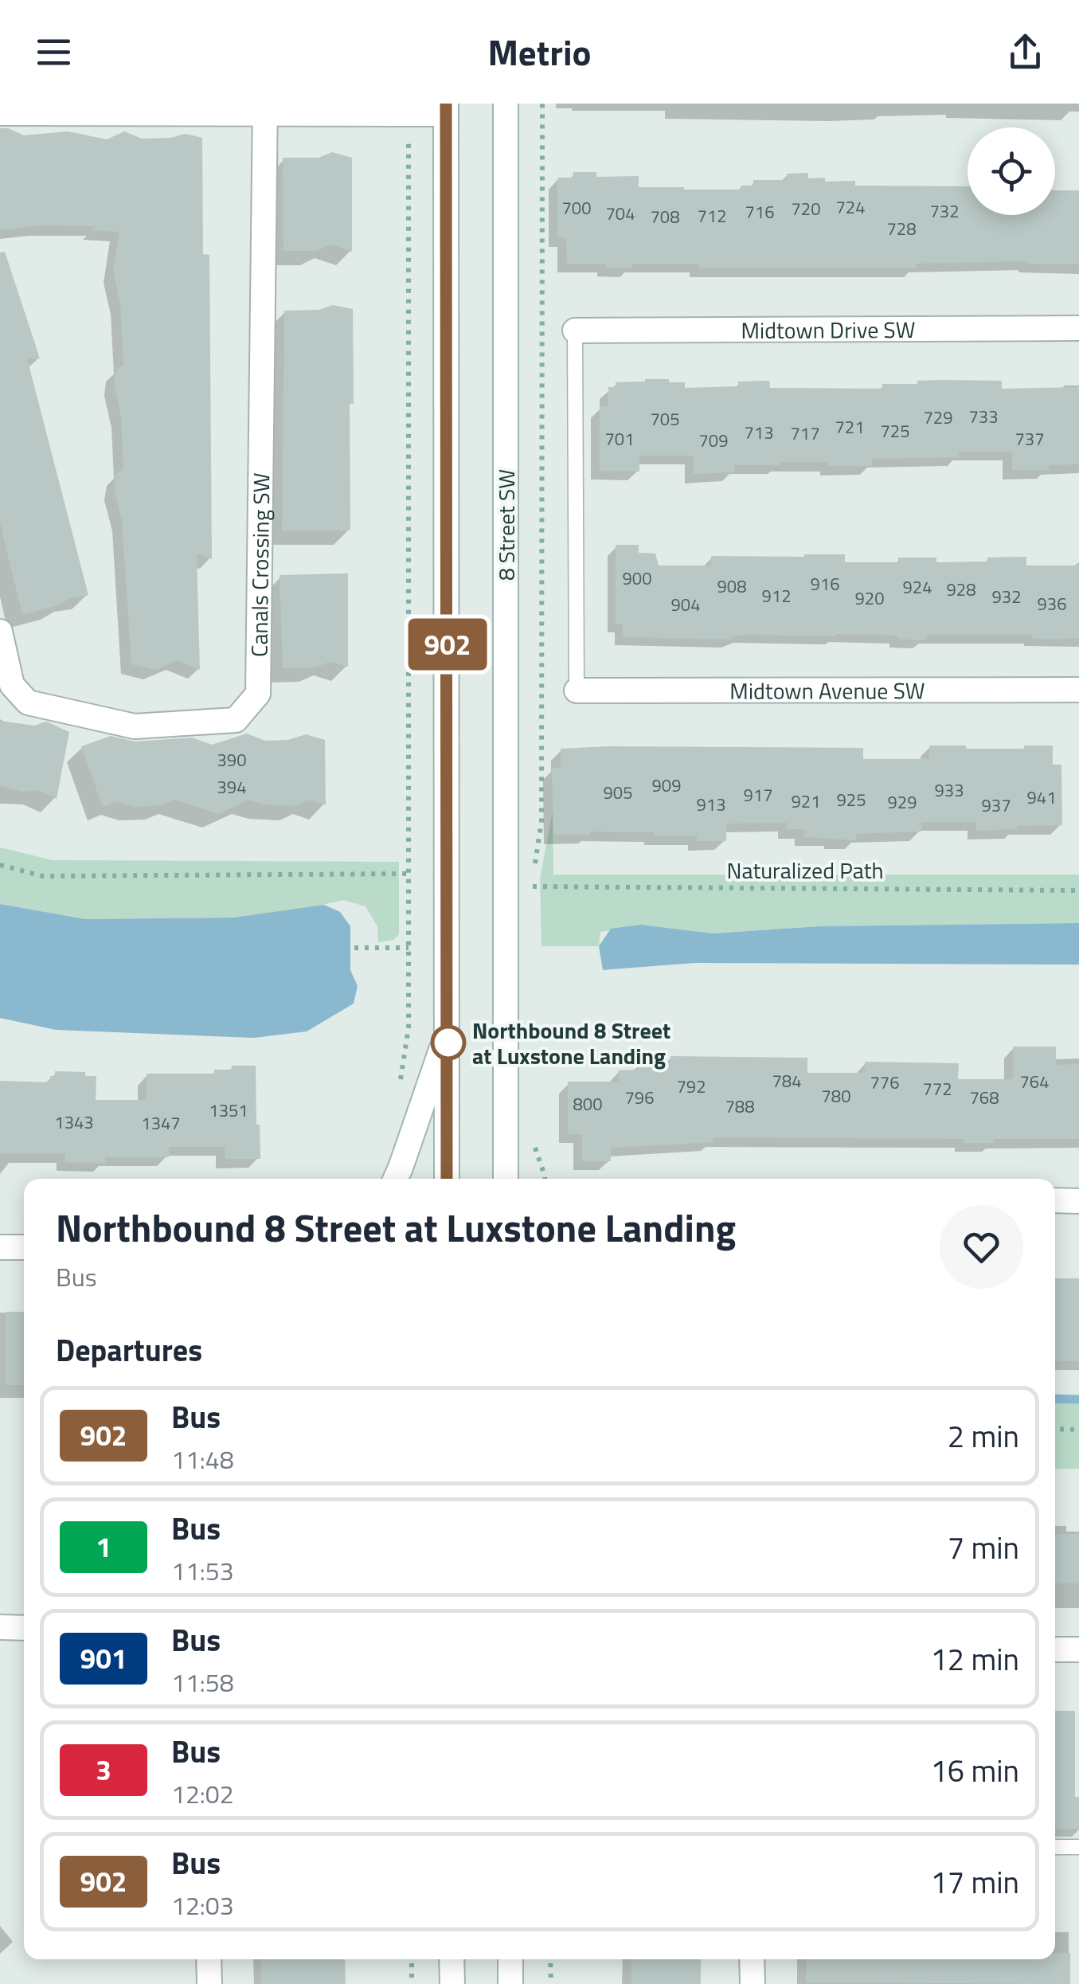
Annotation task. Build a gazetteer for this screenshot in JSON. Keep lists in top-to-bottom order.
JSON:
{
  "streets": {
    "street": [
      "Midtown Drive SW",
      "8 Street SW",
      "Canals Crossing SW",
      "Midtown Avenue SW"
    ],
    "path": ["Naturalized Path"]
  },
  "places": ["Northbound 8 Street at Luxstone Landing"],
  "lines": ["bus line 902"],
  "house_numbers": [
    "724",
    "700",
    "720",
    "732",
    "716",
    "704",
    "712",
    "708",
    "728",
    "733",
    "729",
    "705",
    "721",
    "725",
    "713",
    "717",
    "701",
    "737",
    "709",
    "900",
    "916",
    "908",
    "924",
    "928",
    "912",
    "932",
    "920",
    "936",
    "904",
    "390",
    "909",
    "394",
    "933",
    "905",
    "917",
    "941",
    "925",
    "921",
    "929",
    "913",
    "937",
    "784",
    "764",
    "776",
    "792",
    "772",
    "780",
    "796",
    "768",
    "800",
    "788",
    "1351",
    "1343",
    "1347"
  ],
  "page": {
    "header": "Metrio",
    "on_map": "902",
    "heading": [
      ["Northbound 8 Street at Luxstone Landing", "Bus"],
      "Departures"
    ],
    "list": [
      {
        "mark": "902",
        "name": "Bus",
        "note": "11:48",
        "value": "2 min"
      },
      {
        "mark": "1",
        "name": "Bus",
        "note": "11:53",
        "value": "7 min"
      },
      {
        "mark": "901",
        "name": "Bus",
        "note": "11:58",
        "value": "12 min"
      },
      {
        "mark": "3",
        "name": "Bus",
        "note": "12:02",
        "value": "16 min"
      },
      {
        "mark": "902",
        "name": "Bus",
        "note": "12:03",
        "value": "17 min"
      }
    ]
  }
}
